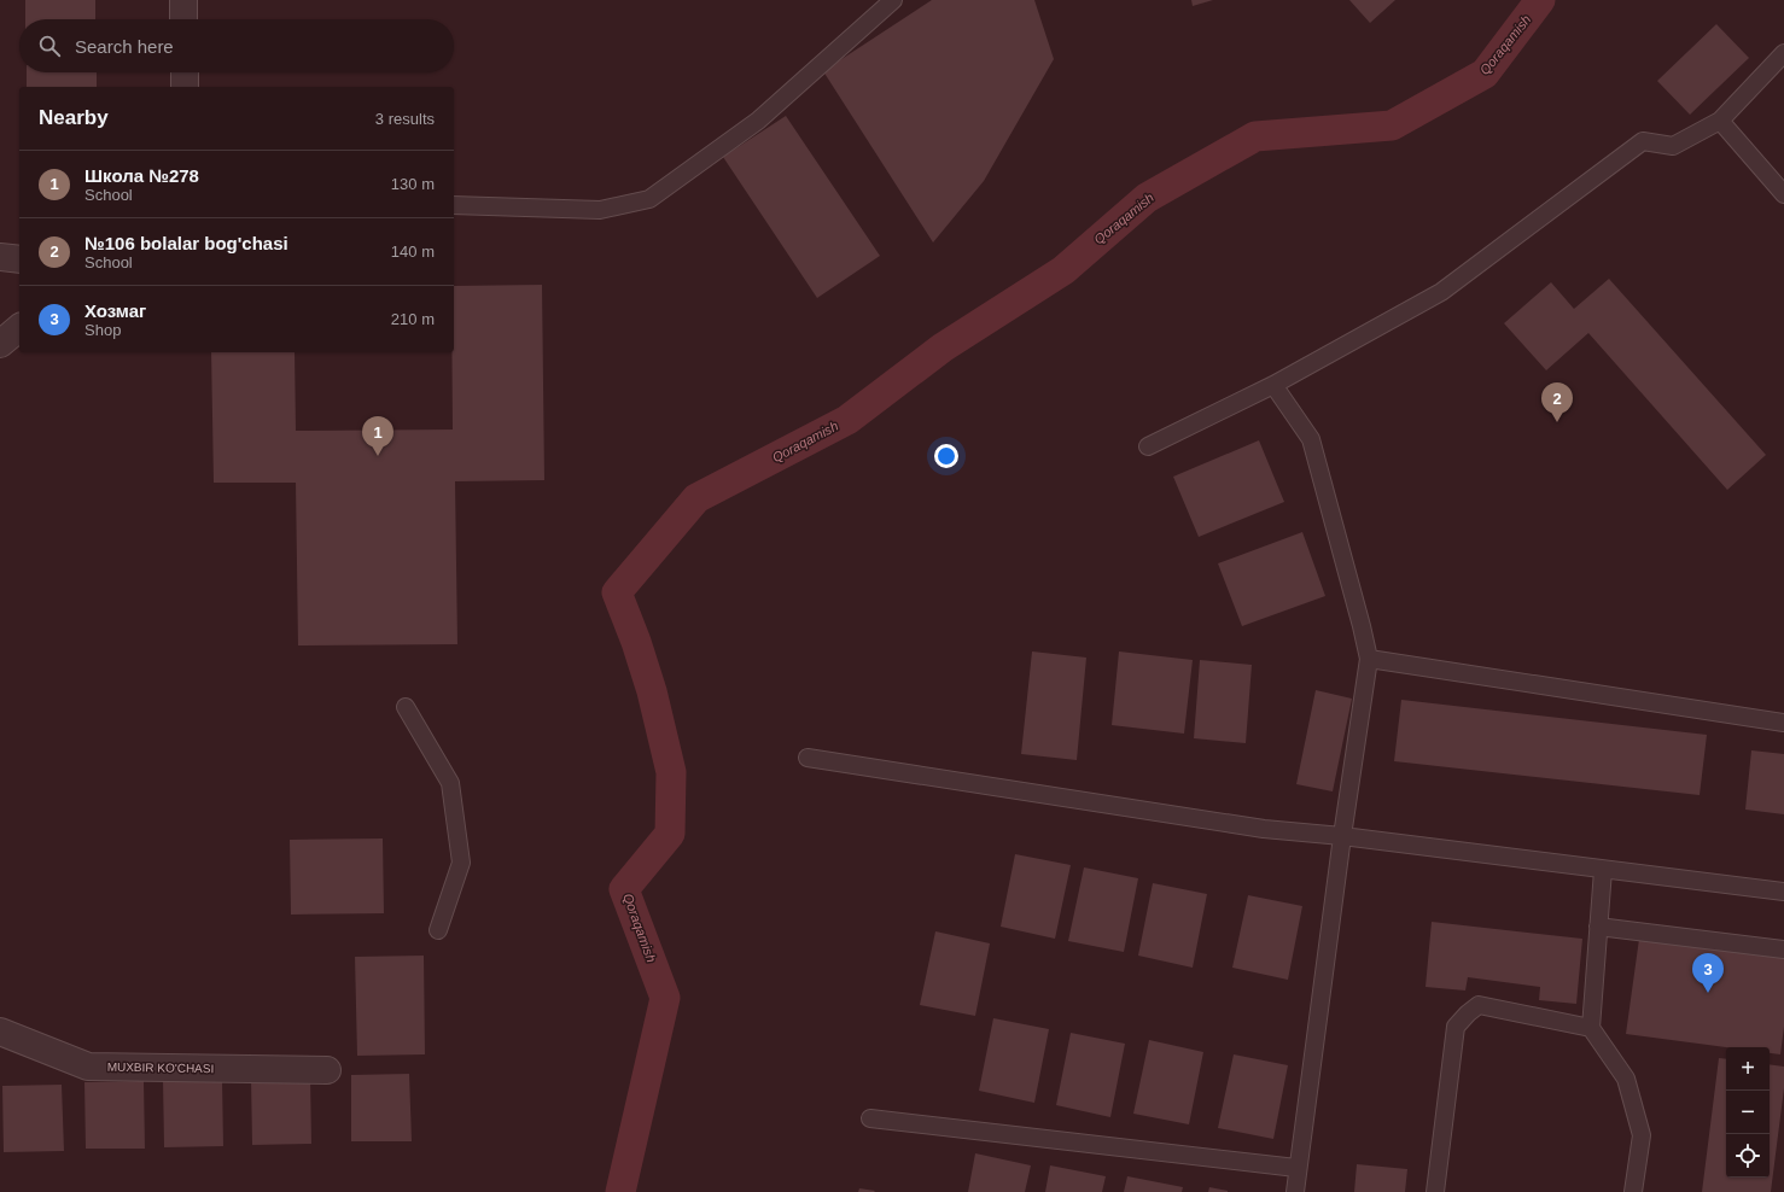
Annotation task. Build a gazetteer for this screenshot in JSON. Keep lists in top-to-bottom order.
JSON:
{
  "streets": {
    "street": ["MUXBIR KO'CHASI"]
  },
  "water": ["Qoraqamish"],
  "page": {
    "search": "Search here",
    "heading": ["Nearby", "3 results"],
    "list": [
      {
        "mark": "1",
        "name": "Школа №278",
        "note": "School",
        "value": "130 m"
      },
      {
        "mark": "2",
        "name": "№106 bolalar bog'chasi",
        "note": "School",
        "value": "140 m"
      },
      {
        "mark": "3",
        "name": "Хозмаг",
        "note": "Shop",
        "value": "210 m"
      }
    ],
    "pins": ["2", "1", "3"],
    "map_buttons": ["+", "−"]
  }
}
